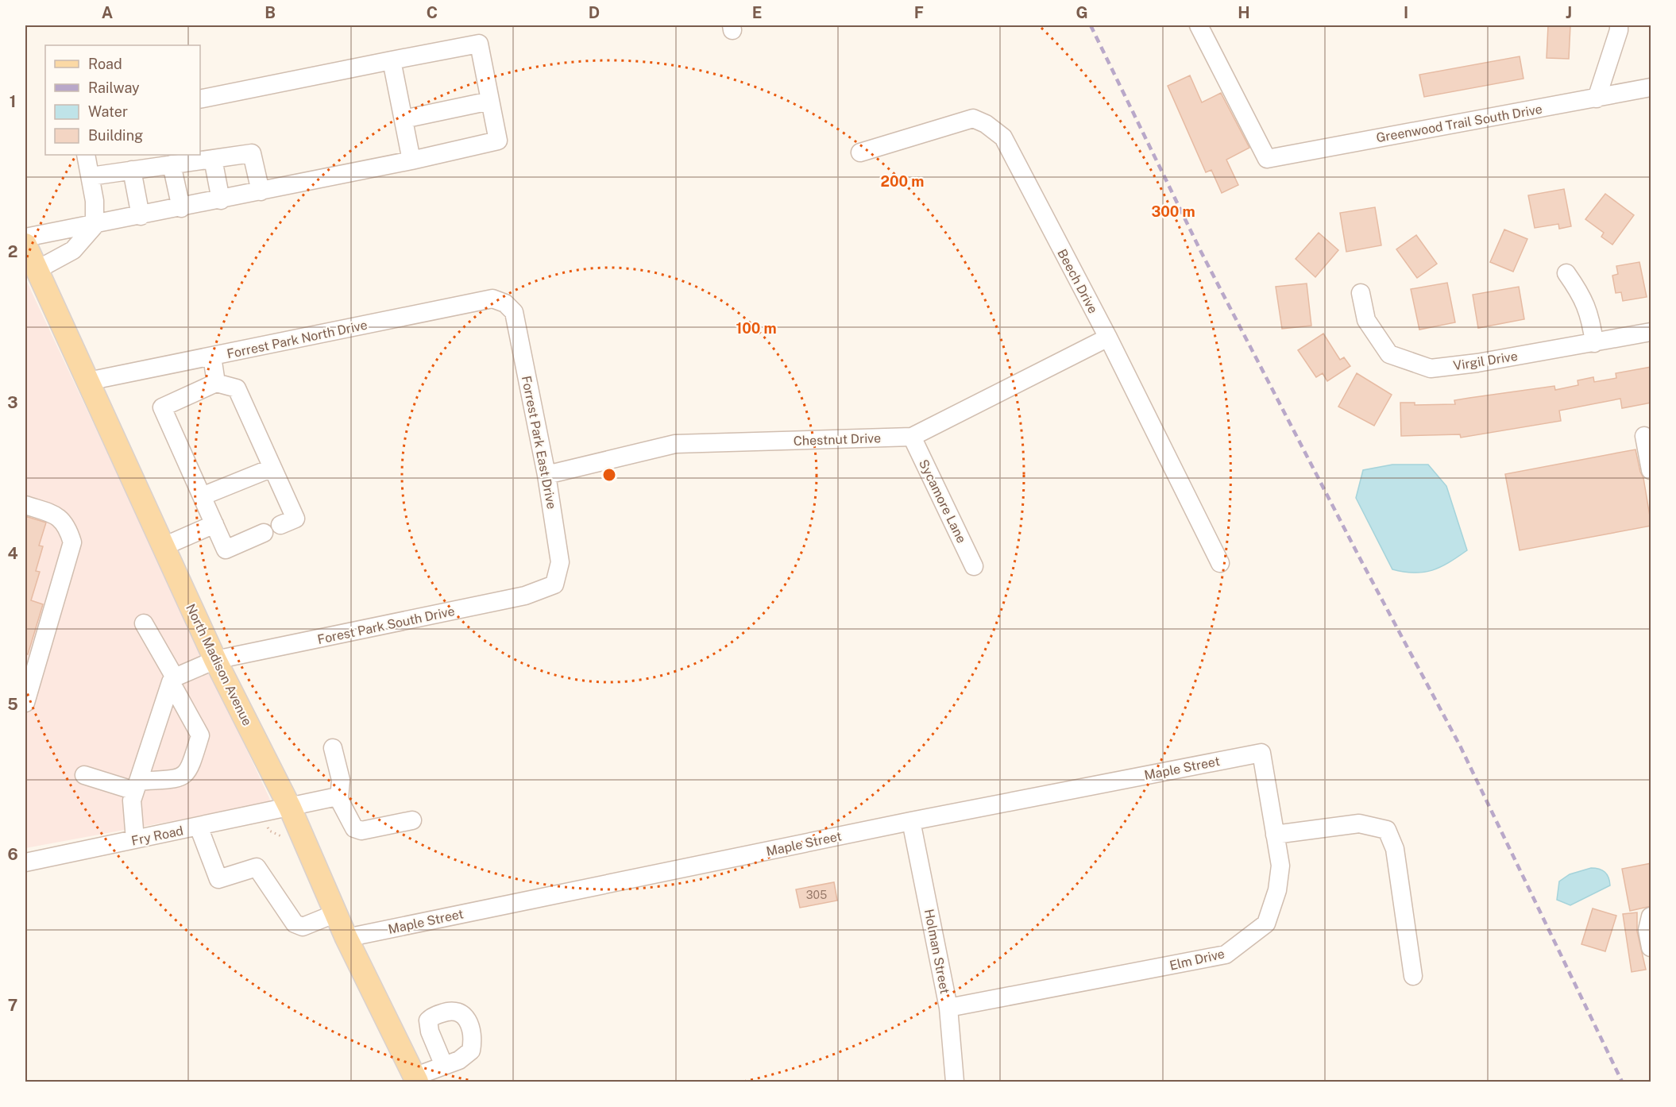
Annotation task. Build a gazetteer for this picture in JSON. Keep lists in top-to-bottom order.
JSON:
{
  "streets": {
    "main road": ["North Madison Avenue"],
    "street": [
      "Greenwood Trail South Drive",
      "Beech Drive",
      "Forrest Park North Drive",
      "Virgil Drive",
      "Chestnut Drive",
      "Forrest Park East Drive",
      "Sycamore Lane",
      "Forest Park South Drive",
      "Maple Street",
      "Fry Road",
      "Holman Street",
      "Elm Drive"
    ]
  },
  "crossings": [
    ["Beech Drive", "Chestnut Drive"],
    ["Forrest Park North Drive", "Forrest Park East Drive"],
    ["Forrest Park North Drive", "North Madison Avenue"],
    ["Chestnut Drive", "Forrest Park East Drive"],
    ["Chestnut Drive", "Sycamore Lane"],
    ["Forrest Park East Drive", "Forest Park South Drive"],
    ["Forest Park South Drive", "North Madison Avenue"],
    ["North Madison Avenue", "Maple Street"],
    ["North Madison Avenue", "Fry Road"],
    ["Maple Street", "Holman Street"],
    ["Maple Street", "Elm Drive"],
    ["Holman Street", "Elm Drive"]
  ],
  "house_numbers": ["305"],
  "legend": [
    "Road",
    "Railway",
    "Water",
    "Building"
  ],
  "grid": {
    "columns": [
      "A",
      "B",
      "C",
      "D",
      "E",
      "F",
      "G",
      "H",
      "I",
      "J"
    ],
    "rows": [
      "1",
      "2",
      "3",
      "4",
      "5",
      "6",
      "7"
    ]
  },
  "rings": ["200 m", "300 m", "100 m"]
}
